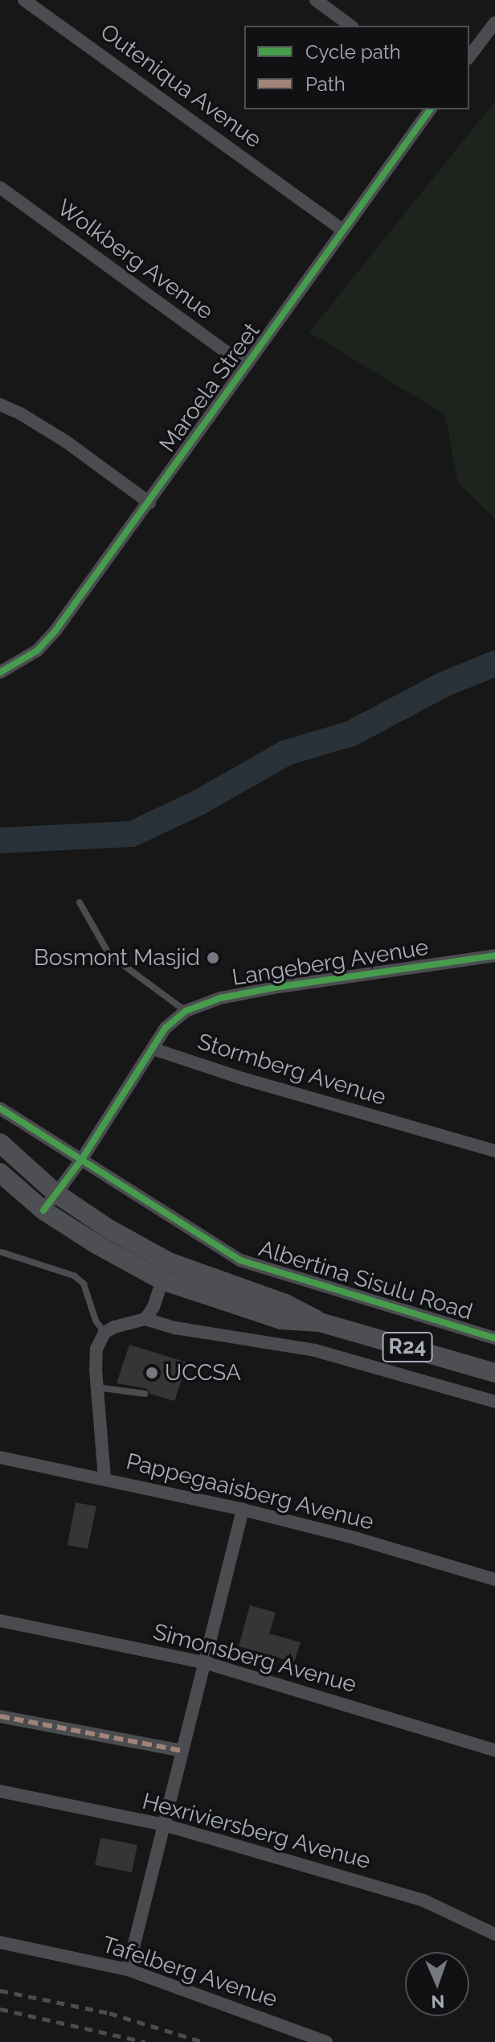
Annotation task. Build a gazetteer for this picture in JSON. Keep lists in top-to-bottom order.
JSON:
{
  "streets": {
    "main road": ["R24"],
    "street": [
      "Outeniqua Avenue",
      "Wolkberg Avenue",
      "Maroela Street",
      "Langeberg Avenue",
      "Stormberg Avenue",
      "Albertina Sisulu Road",
      "Pappegaaisberg Avenue",
      "Simonsberg Avenue",
      "Hexriviersberg Avenue",
      "Tafelberg Avenue"
    ]
  },
  "crossings": [
    ["Outeniqua Avenue", "Maroela Street"],
    ["Wolkberg Avenue", "Maroela Street"],
    ["Langeberg Avenue", "Stormberg Avenue"]
  ],
  "places": ["Bosmont Masjid", "UCCSA"],
  "legend": ["Cycle path", "Path"],
  "north": "bottom"
}
